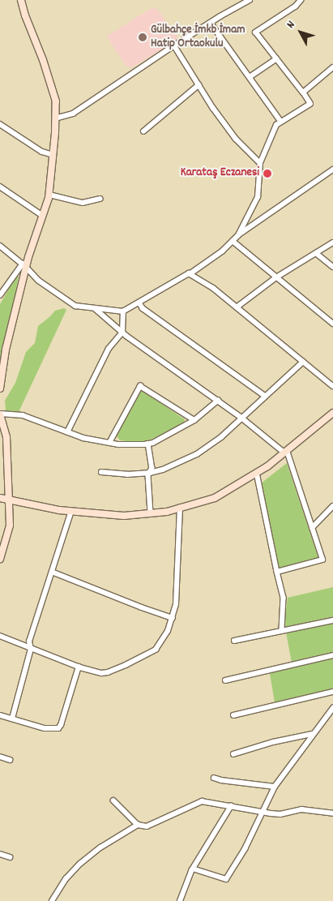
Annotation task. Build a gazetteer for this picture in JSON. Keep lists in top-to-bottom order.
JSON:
{
  "places": ["Gülbahçe İmkb İmam Hatip Ortaokulu", "Karataş Eczanesi"],
  "north": "top left"
}
